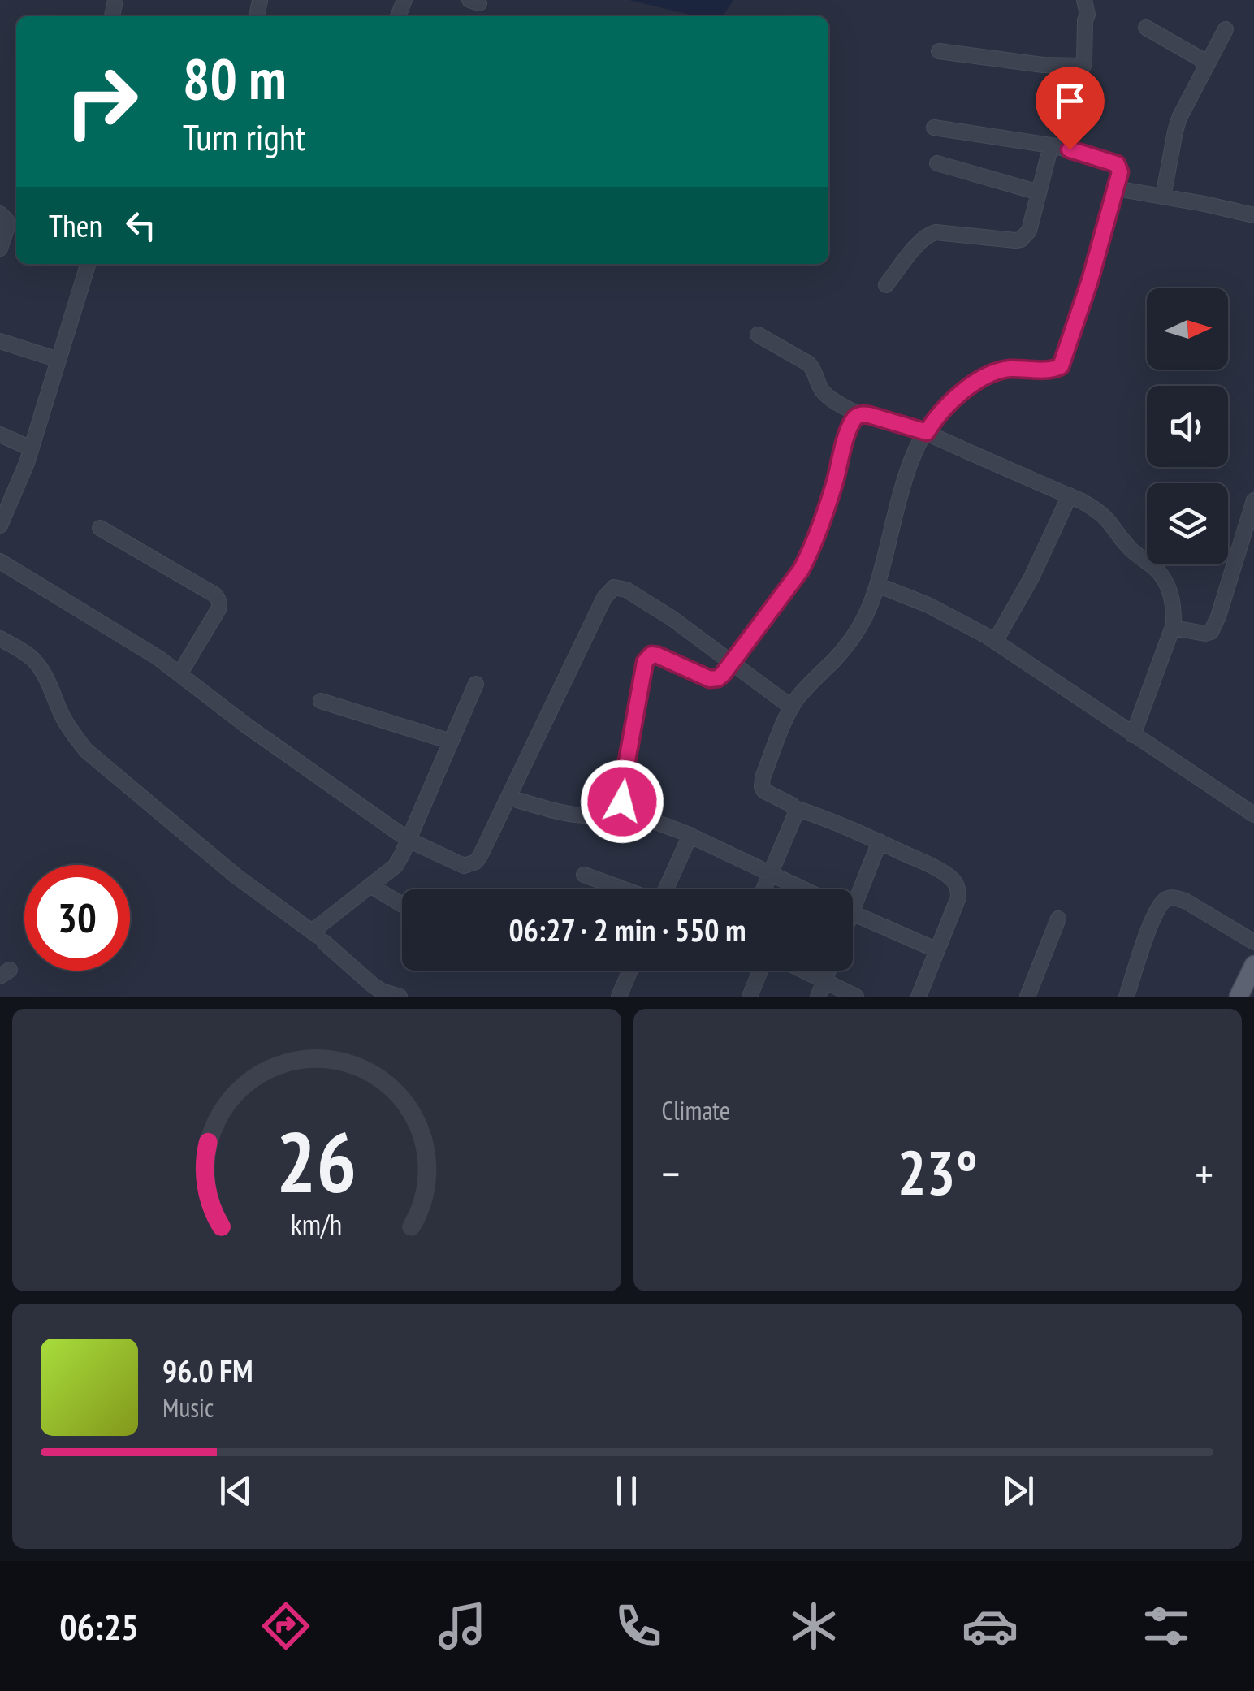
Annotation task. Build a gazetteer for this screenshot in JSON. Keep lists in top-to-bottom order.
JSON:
{
  "north": "right",
  "page": {
    "turn": ["80 m", "Turn right"],
    "then": "Then",
    "limit": "30",
    "trip": "06:27 · 2 min · 550 m",
    "tile": "Climate",
    "heat": ["−", "23°", "+"],
    "song": ["96.0 FM", "Music"],
    "tabs": "06:25",
    "gauge": ["26", "km/h"]
  }
}
